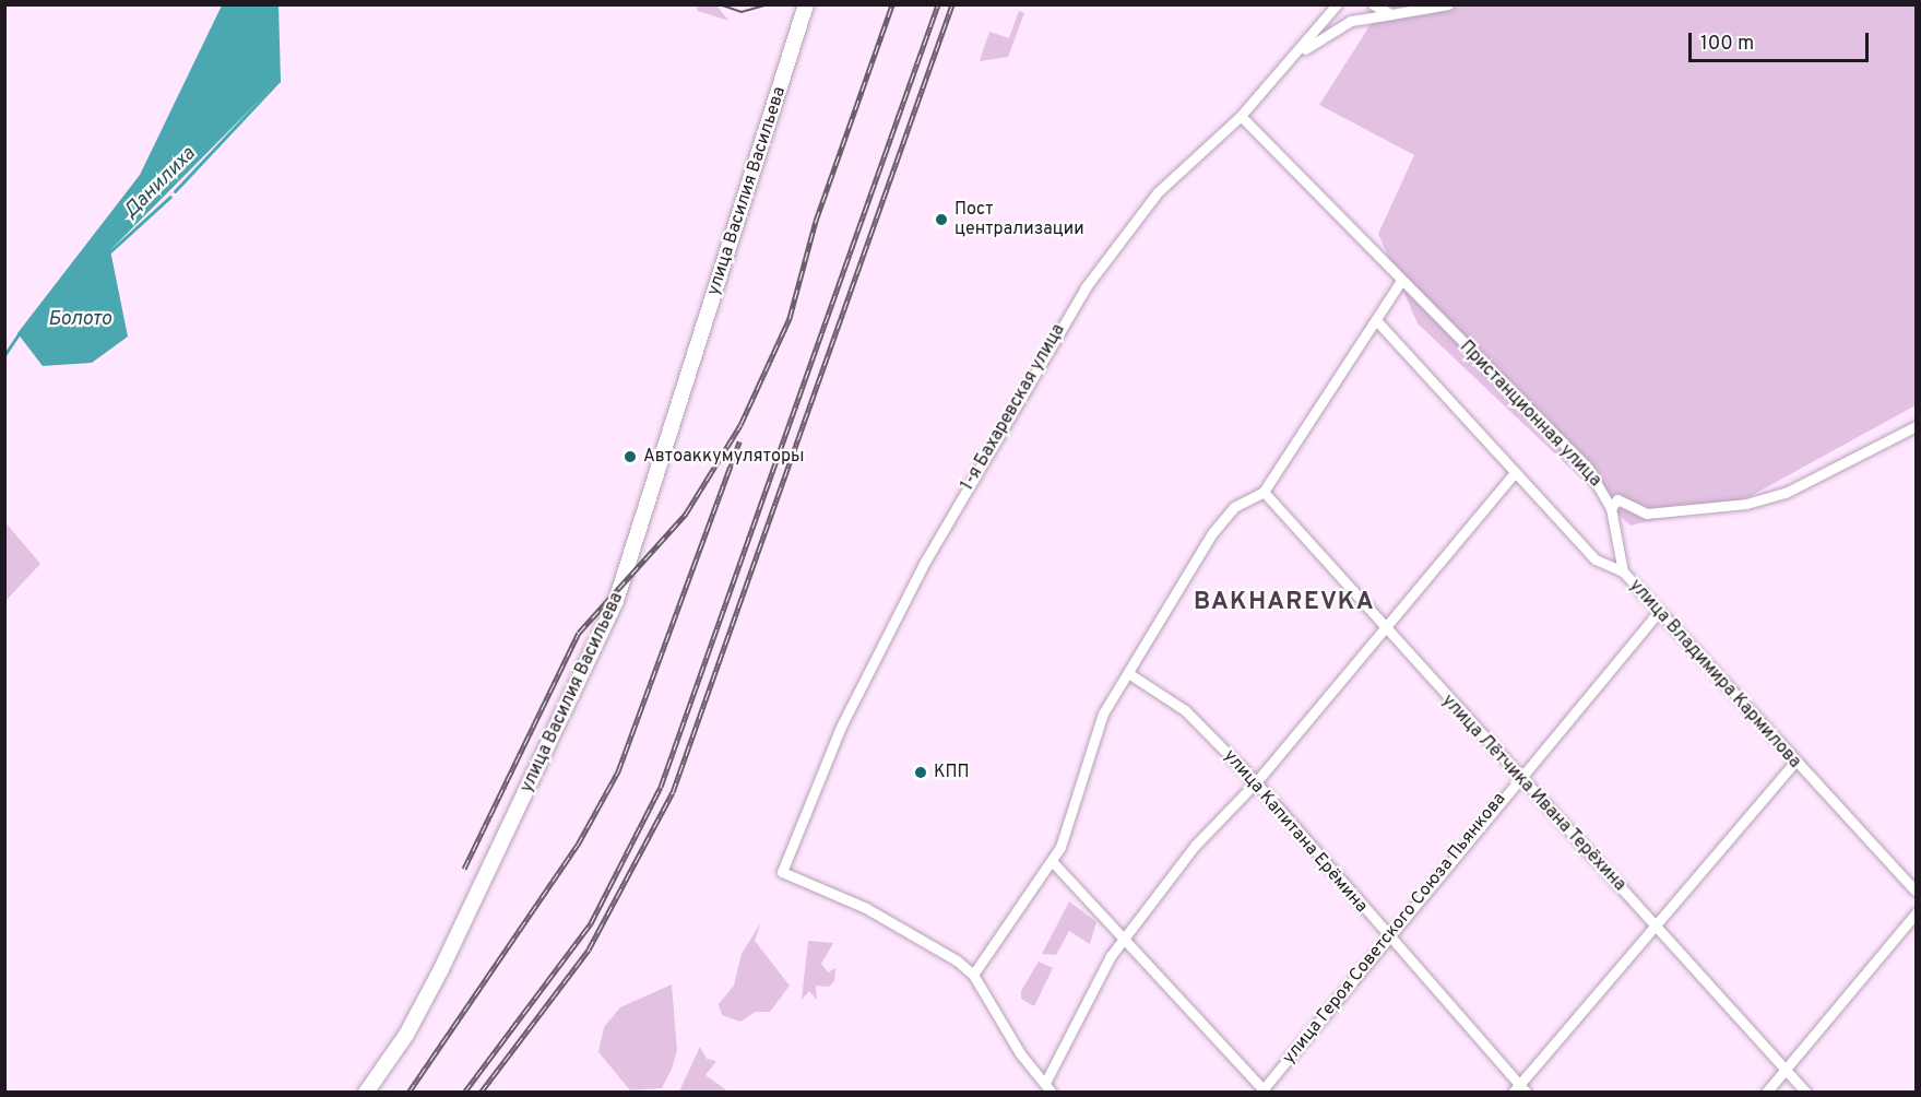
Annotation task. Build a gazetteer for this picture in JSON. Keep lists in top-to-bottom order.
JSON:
{
  "streets": {
    "main road": ["улица Василия Васильева"],
    "street": [
      "1-я Бахаревская улица",
      "Пристанционная улица",
      "улица Владимира Кармилова",
      "улица Лётчика Ивана Терёхина",
      "улица Капитана Ерёмина",
      "улица Героя Советского Союза Пьянкова"
    ]
  },
  "crossings": [
    ["1-я Бахаревская улица", "Пристанционная улица"],
    ["улица Владимира Кармилова", "улица Героя Советского Союза Пьянкова"],
    ["улица Лётчика Ивана Терёхина", "улица Героя Советского Союза Пьянкова"],
    ["улица Капитана Ерёмина", "улица Героя Советского Союза Пьянкова"]
  ],
  "districts": ["BAKHAREVKA"],
  "water": ["Данилиха", "Болото"],
  "places": ["Пост централизации", "Автоаккумуляторы", "КПП"],
  "scale_bar": "100 m"
}
